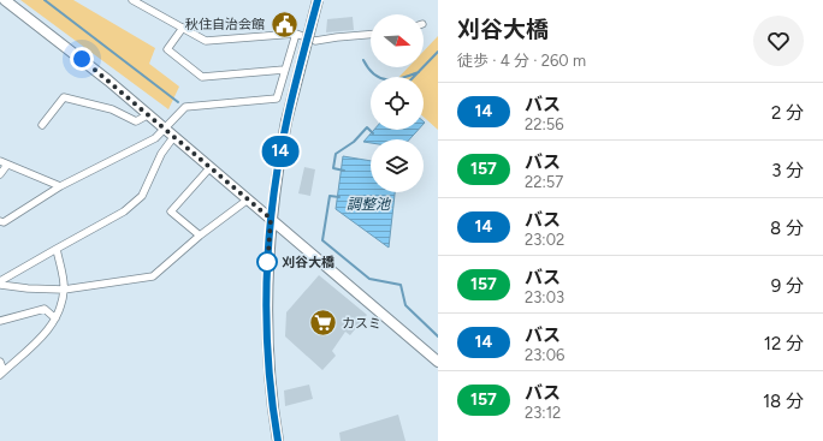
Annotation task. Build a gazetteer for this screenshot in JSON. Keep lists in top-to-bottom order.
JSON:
{
  "water": ["調整池"],
  "places": {
    "public building": ["秋住自治会館"],
    "other": ["刈谷大橋"],
    "supermarket": ["カスミ"]
  },
  "lines": ["bus line 14"],
  "north": "right",
  "page": {
    "on_map": "14",
    "heading": ["刈谷大橋", "徒歩 · 4 分 · 260 m"],
    "list": [
      {
        "mark": "14",
        "name": "バス",
        "note": "22:56",
        "value": "2 分"
      },
      {
        "mark": "157",
        "name": "バス",
        "note": "22:57",
        "value": "3 分"
      },
      {
        "mark": "14",
        "name": "バス",
        "note": "23:02",
        "value": "8 分"
      },
      {
        "mark": "157",
        "name": "バス",
        "note": "23:03",
        "value": "9 分"
      },
      {
        "mark": "14",
        "name": "バス",
        "note": "23:06",
        "value": "12 分"
      },
      {
        "mark": "157",
        "name": "バス",
        "note": "23:12",
        "value": "18 分"
      }
    ]
  }
}
